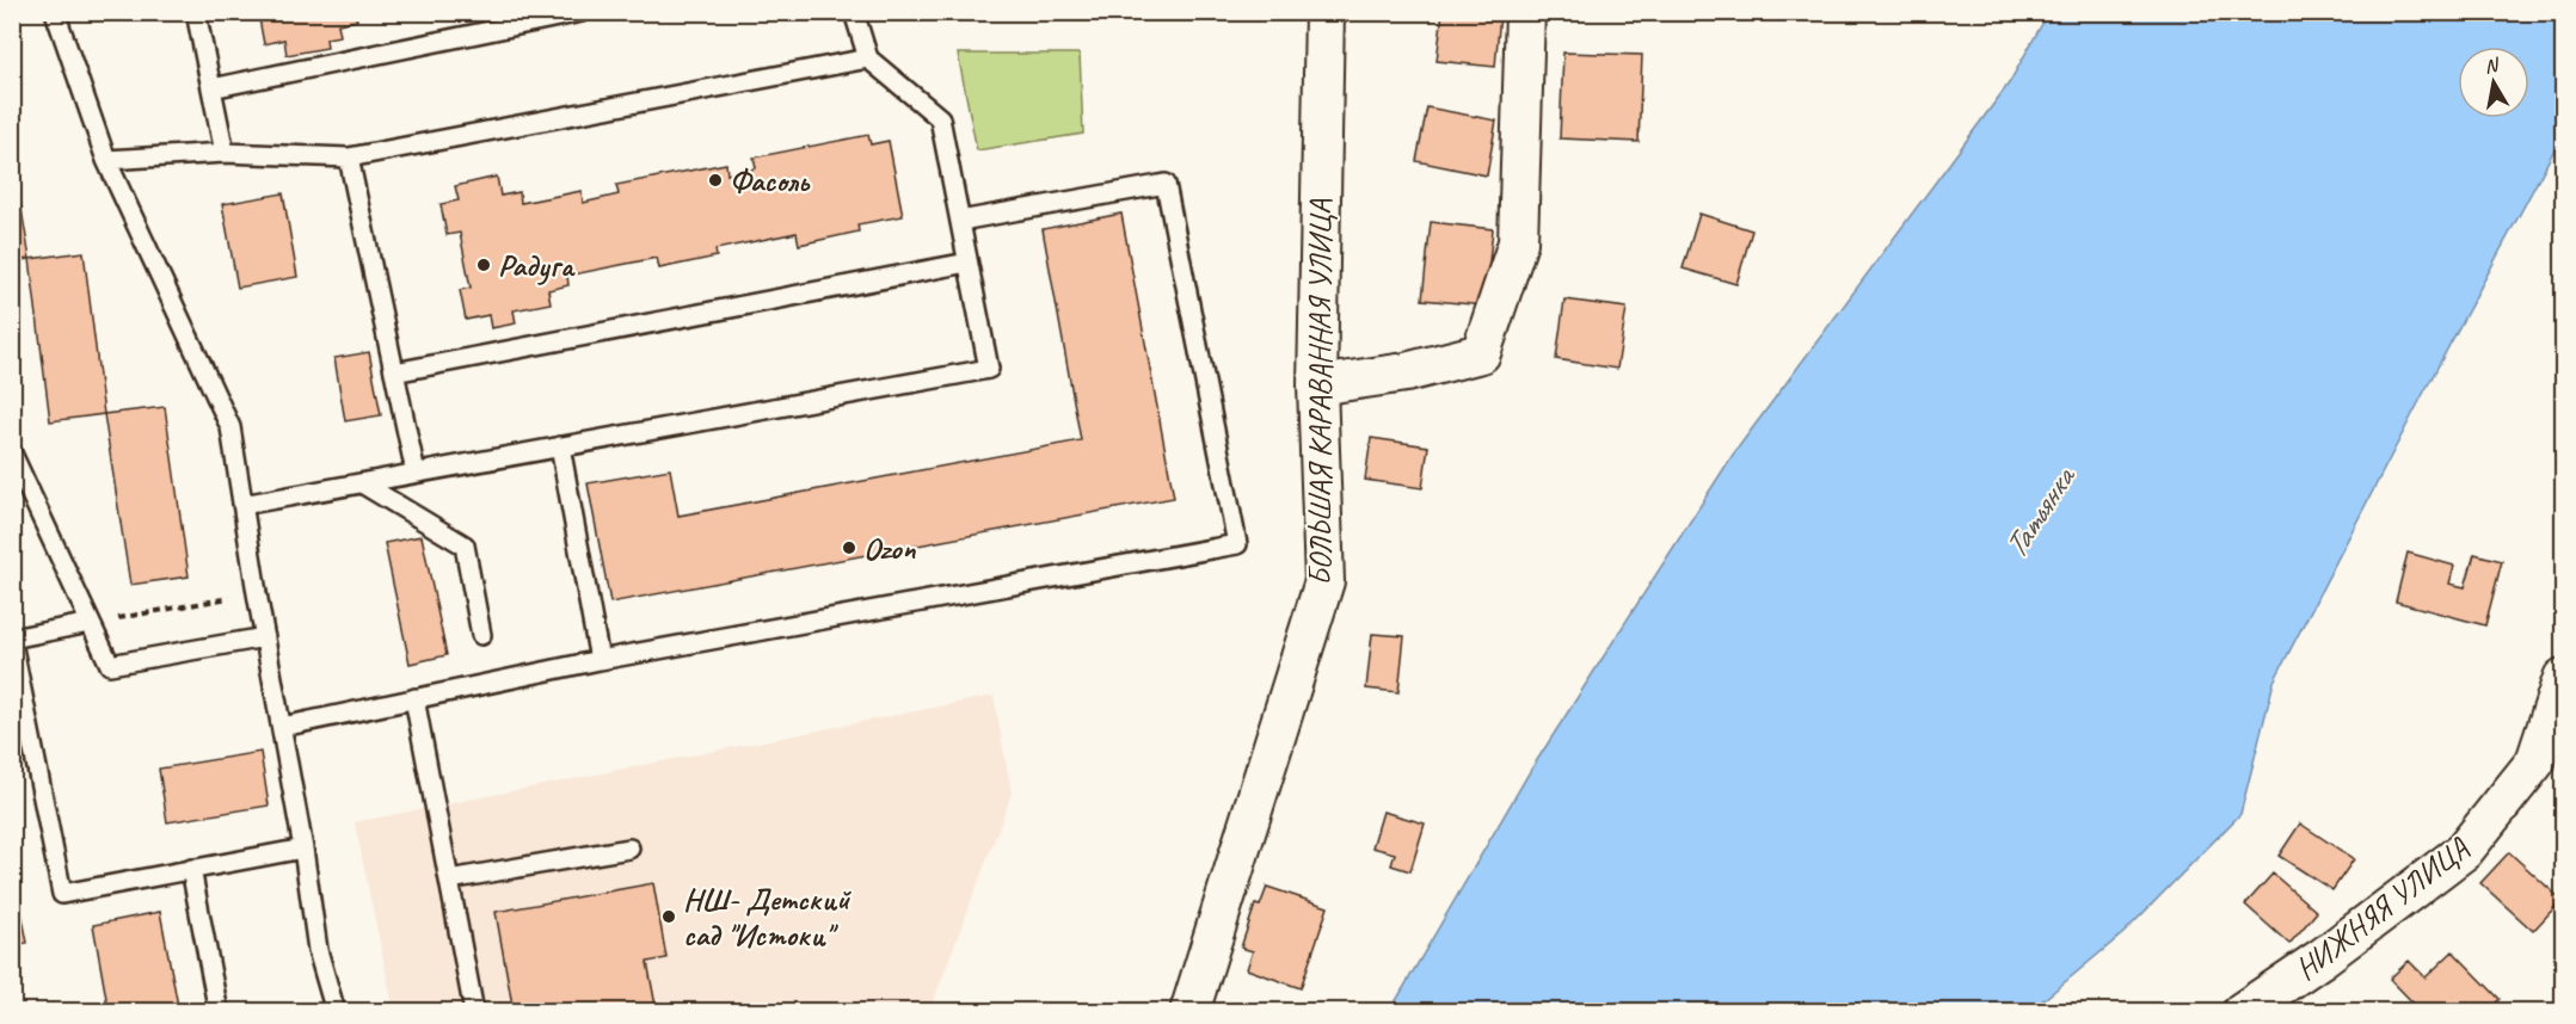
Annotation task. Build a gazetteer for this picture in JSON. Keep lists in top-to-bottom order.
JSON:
{
  "streets": {
    "street": ["БОЛЬШАЯ КАРАВАННАЯ УЛИЦА", "НИЖНЯЯ УЛИЦА"]
  },
  "water": ["Татьянка"],
  "places": [
    "Фасоль",
    "Радуга",
    "Ozon",
    "НШ- Детский сад \"Истоки\""
  ],
  "north": "top"
}
